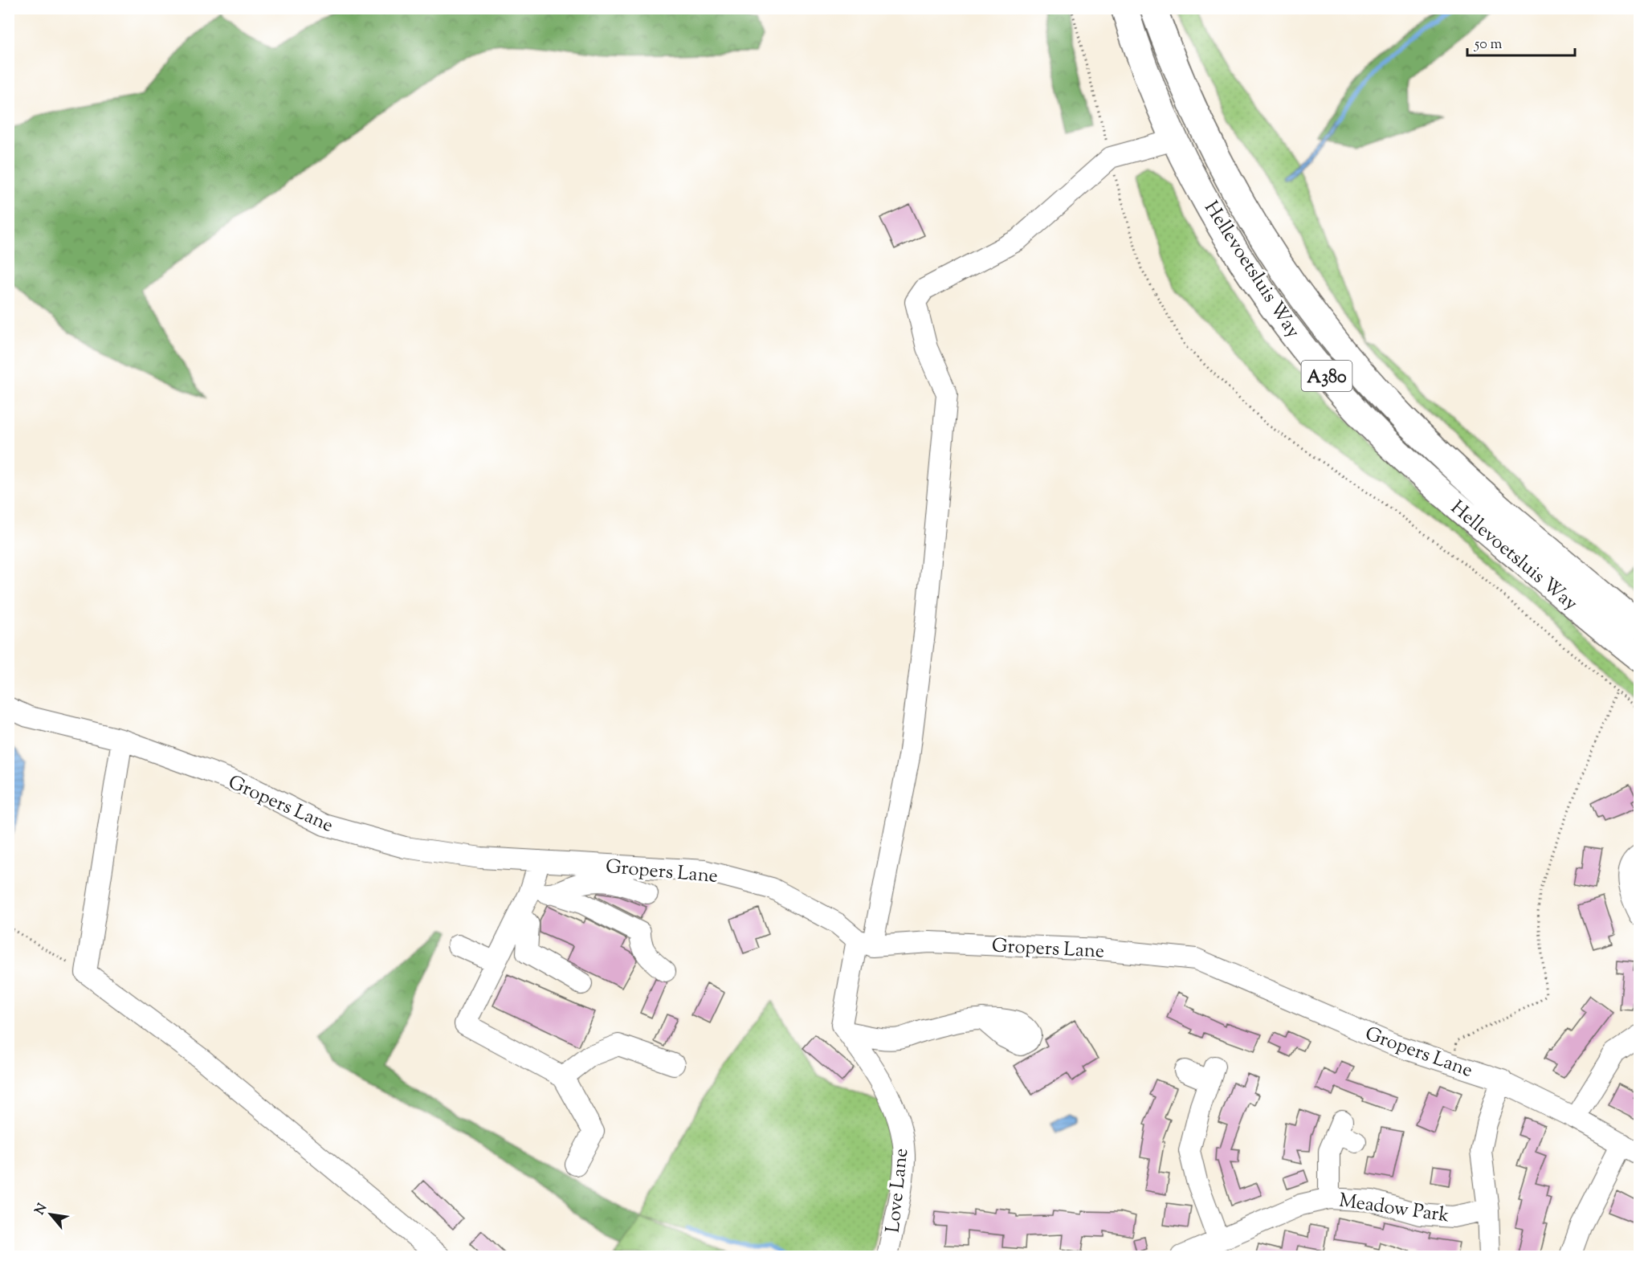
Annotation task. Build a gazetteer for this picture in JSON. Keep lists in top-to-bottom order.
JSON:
{
  "streets": {
    "highway": ["Hellevoetsluis Way", "A380"],
    "street": ["Gropers Lane", "Love Lane", "Meadow Park"]
  },
  "crossings": [
    ["Gropers Lane", "Love Lane"]
  ],
  "scale_bar": "50 m",
  "north": "top left"
}
